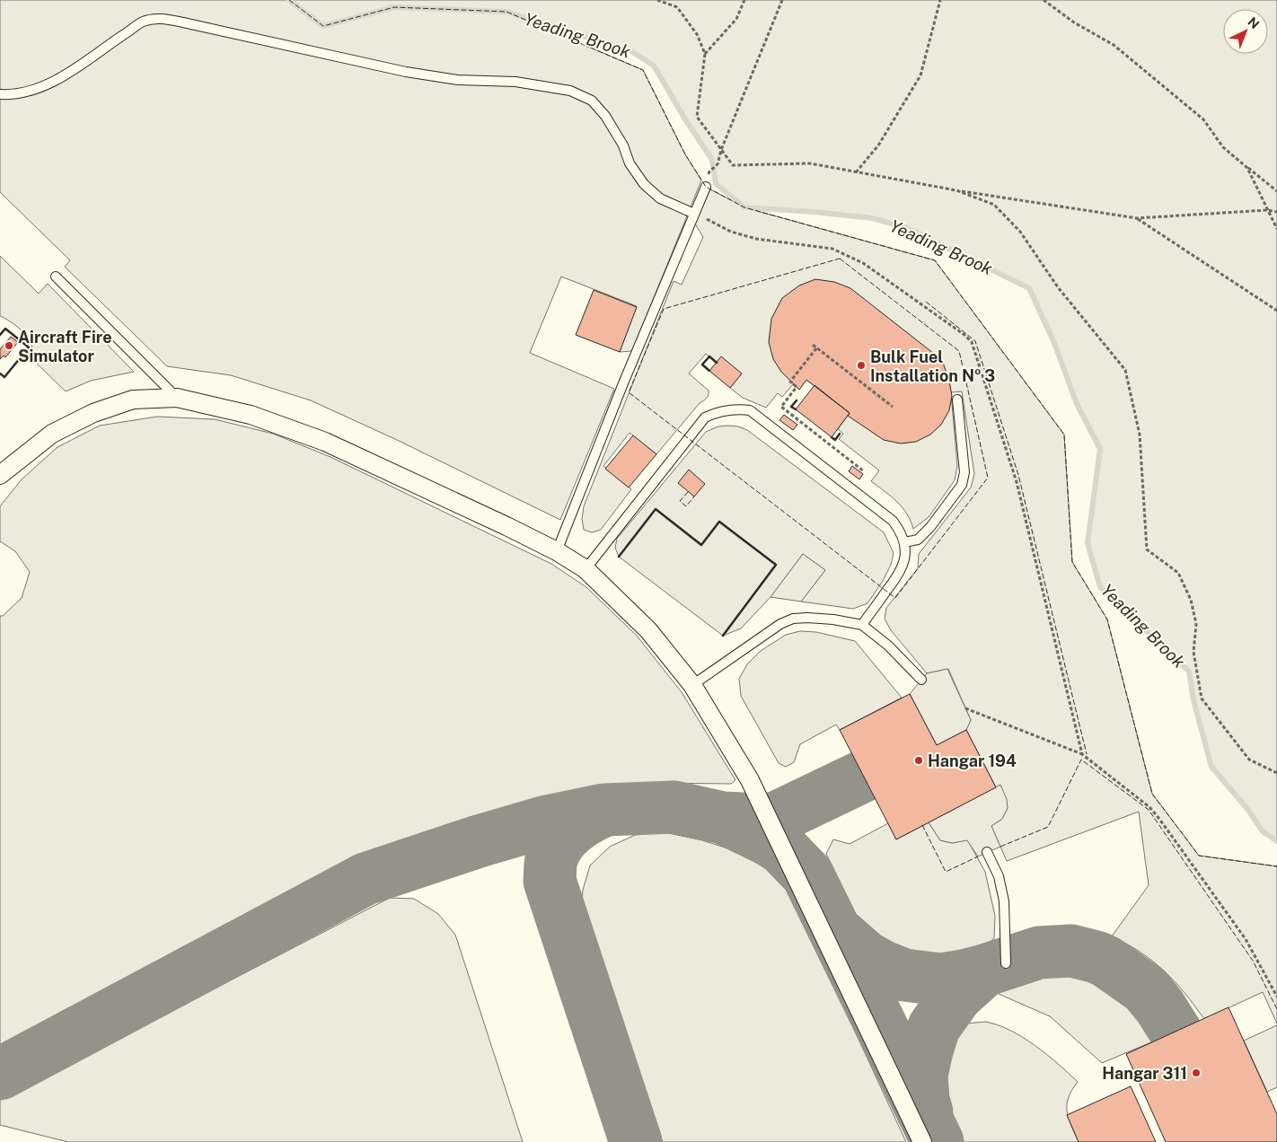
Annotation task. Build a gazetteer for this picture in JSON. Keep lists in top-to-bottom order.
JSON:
{
  "water": ["Yeading Brook"],
  "places": [
    "Aircraft Fire Simulator",
    "Bulk Fuel Installation № 3",
    "Hangar 194",
    "Hangar 311"
  ],
  "north": "top right"
}
